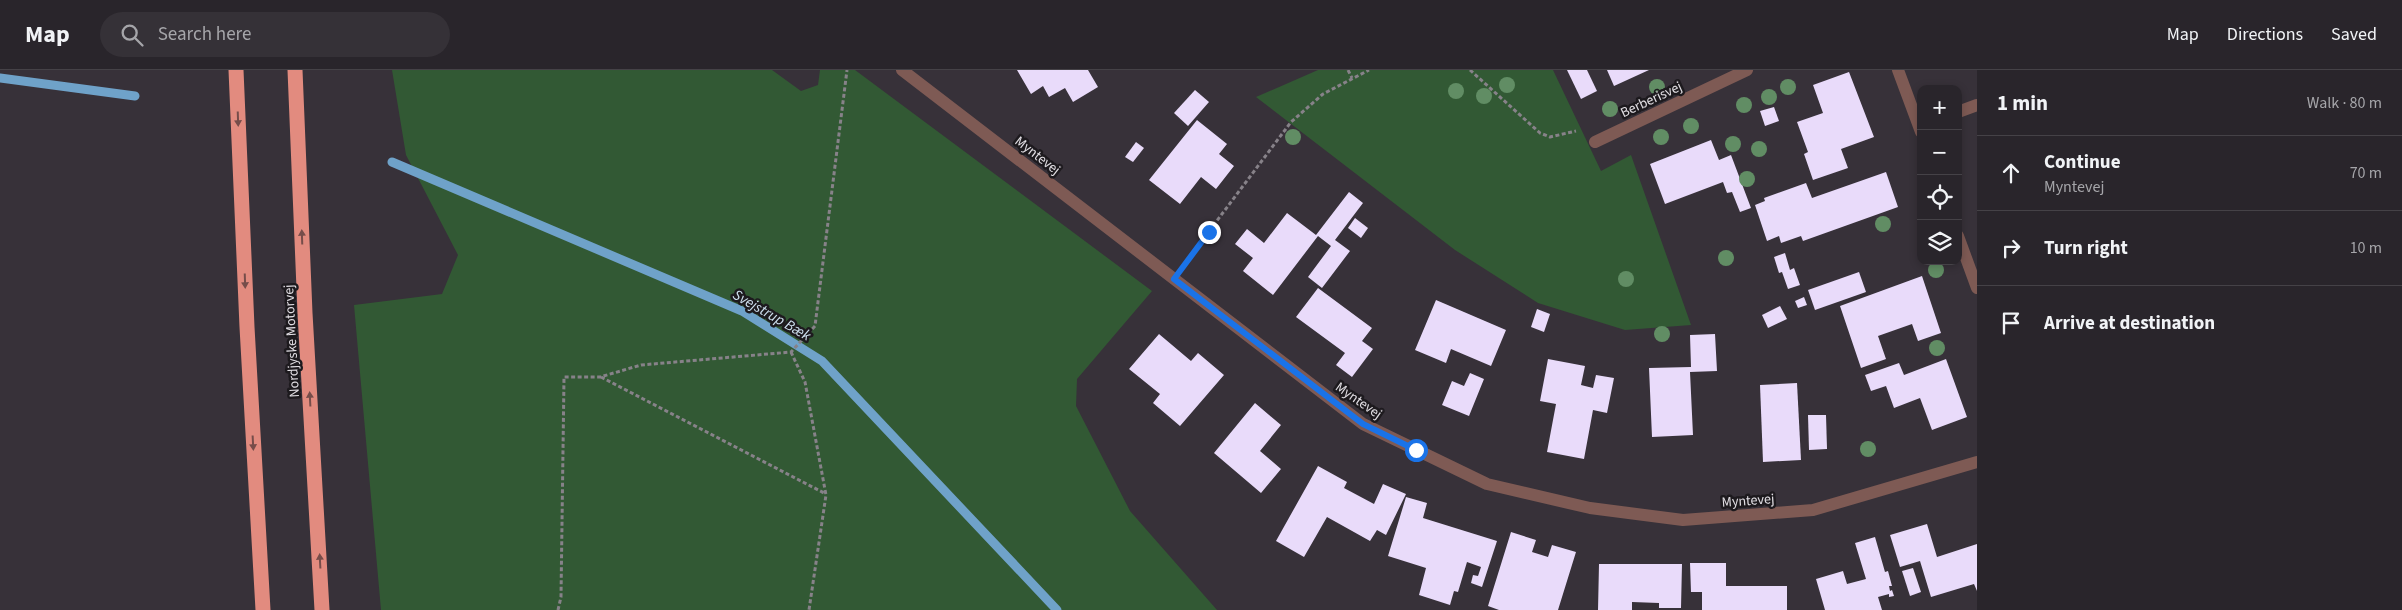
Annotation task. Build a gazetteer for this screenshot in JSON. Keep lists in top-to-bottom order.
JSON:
{
  "streets": {
    "highway": ["Nordjyske Motorvej"],
    "street": ["Berberisvej", "Myntevej"]
  },
  "water": ["Svejstrup Bæk"],
  "page": {
    "header": "Map",
    "search": "Search here",
    "nav": ["Map", "Directions", "Saved"],
    "heading": ["1 min", "Walk · 80 m"],
    "map_buttons": ["+", "−"],
    "list": [
      ["Continue", "Myntevej", "70 m"],
      ["Turn right", "10 m"],
      "Arrive at destination"
    ]
  }
}
